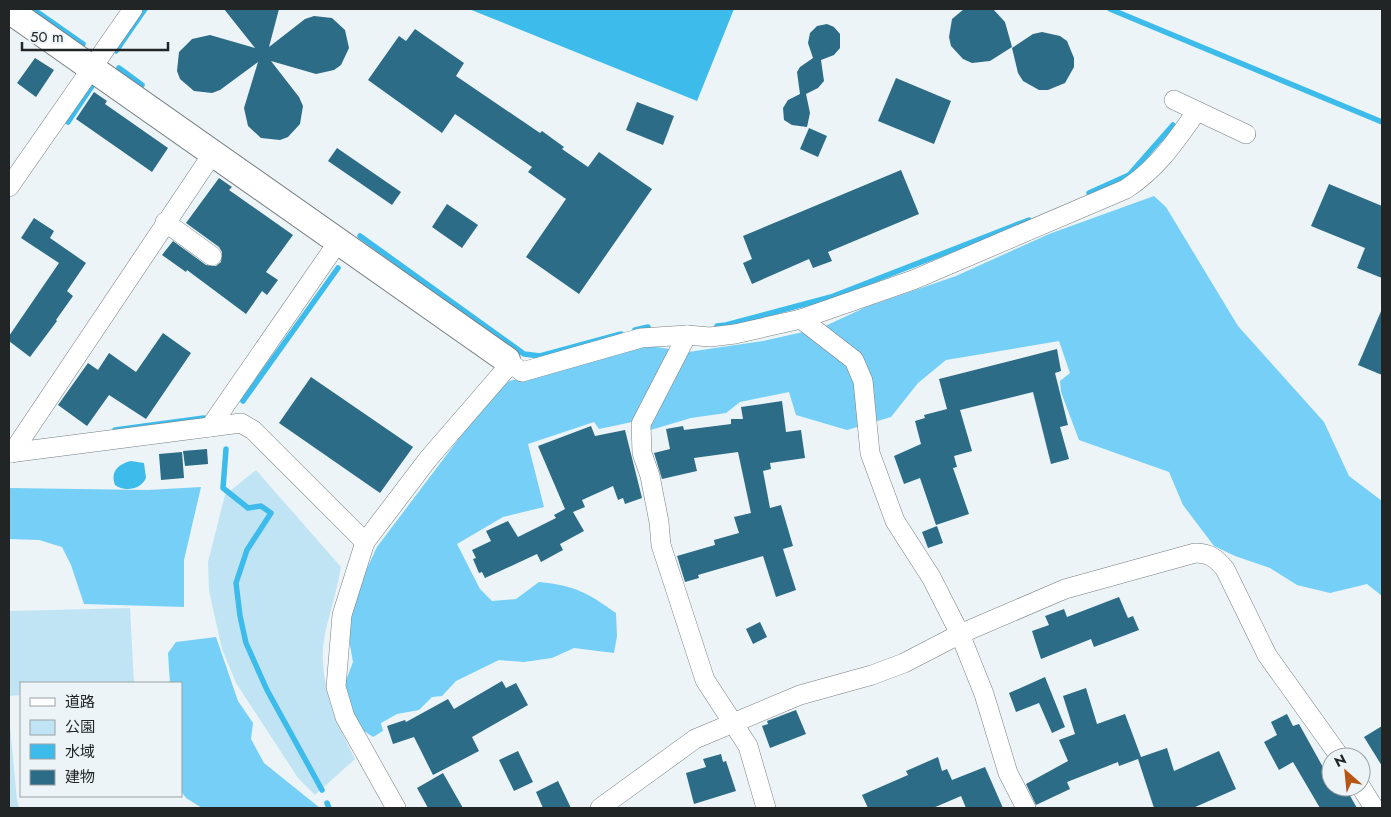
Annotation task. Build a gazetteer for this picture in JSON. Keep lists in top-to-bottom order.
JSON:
{
  "legend": [
    "道路",
    "公園",
    "水域",
    "建物"
  ],
  "scale_bar": "50 m",
  "north": "top left"
}
